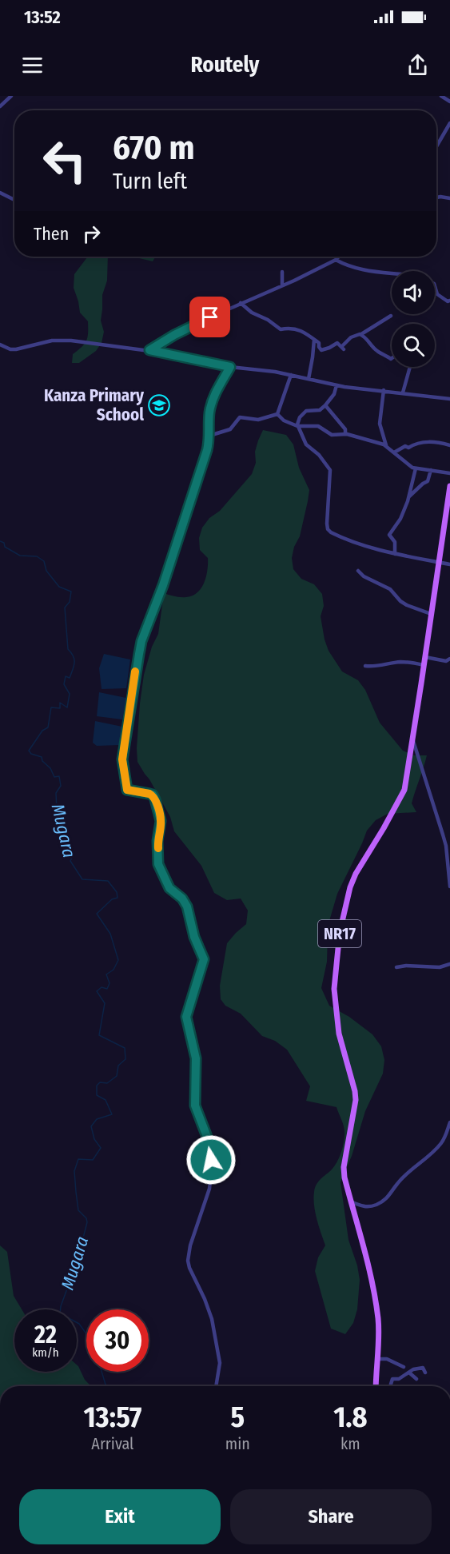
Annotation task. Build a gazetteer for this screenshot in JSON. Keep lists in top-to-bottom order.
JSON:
{
  "streets": {
    "main road": ["NR17"]
  },
  "water": ["Mugara"],
  "places": {
    "school or university": ["Kanza Primary School"]
  },
  "page": {
    "status": "13:52",
    "header": "Routely",
    "turn": ["670 m", "Turn left"],
    "then": "Then",
    "speed": "22 km/h",
    "limit": "30",
    "eta": [
      "13:57",
      "Arrival",
      "5",
      "min",
      "1.8",
      "km"
    ],
    "buttons": ["Exit", "Share"]
  }
}
